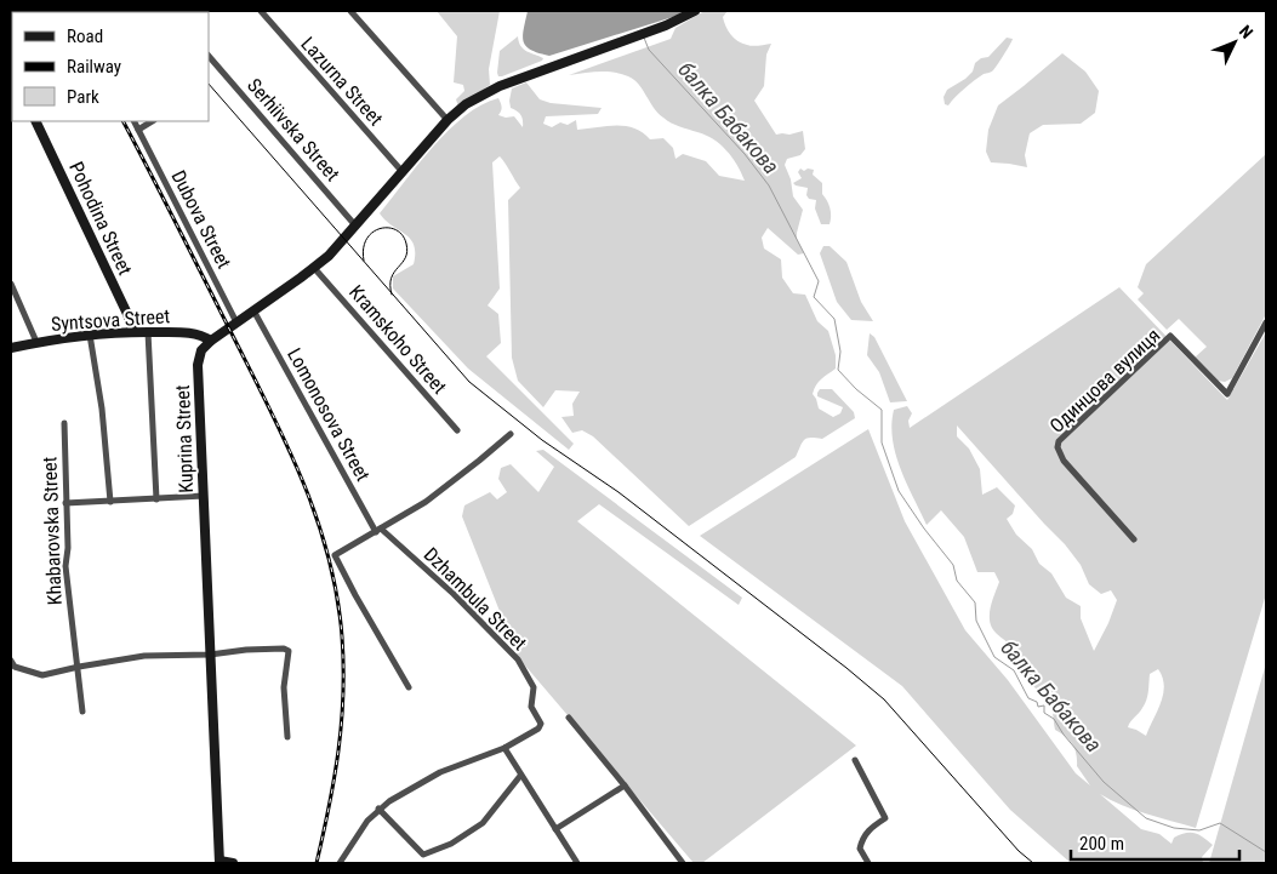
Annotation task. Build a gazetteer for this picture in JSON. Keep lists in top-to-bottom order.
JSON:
{
  "streets": {
    "main road": ["Pohodina Street", "Syntsova Street", "Kuprina Street"],
    "street": [
      "Lazurna Street",
      "Serhiivska Street",
      "Dubova Street",
      "Kramskoho Street",
      "Одинцова вулиця",
      "Lomonosova Street",
      "Khabarovska Street",
      "Dzhambula Street"
    ]
  },
  "crossings": [
    ["Lazurna Street", "Kuprina Street"],
    ["Serhiivska Street", "Kuprina Street"],
    ["Pohodina Street", "Syntsova Street"],
    ["Dubova Street", "Kuprina Street"],
    ["Syntsova Street", "Kuprina Street"],
    ["Kramskoho Street", "Kuprina Street"],
    ["Lomonosova Street", "Kuprina Street"],
    ["Lomonosova Street", "Dzhambula Street"]
  ],
  "water": ["балка Бабакова"],
  "legend": ["Road", "Railway", "Park"],
  "scale_bar": "200 m",
  "north": "top right"
}
